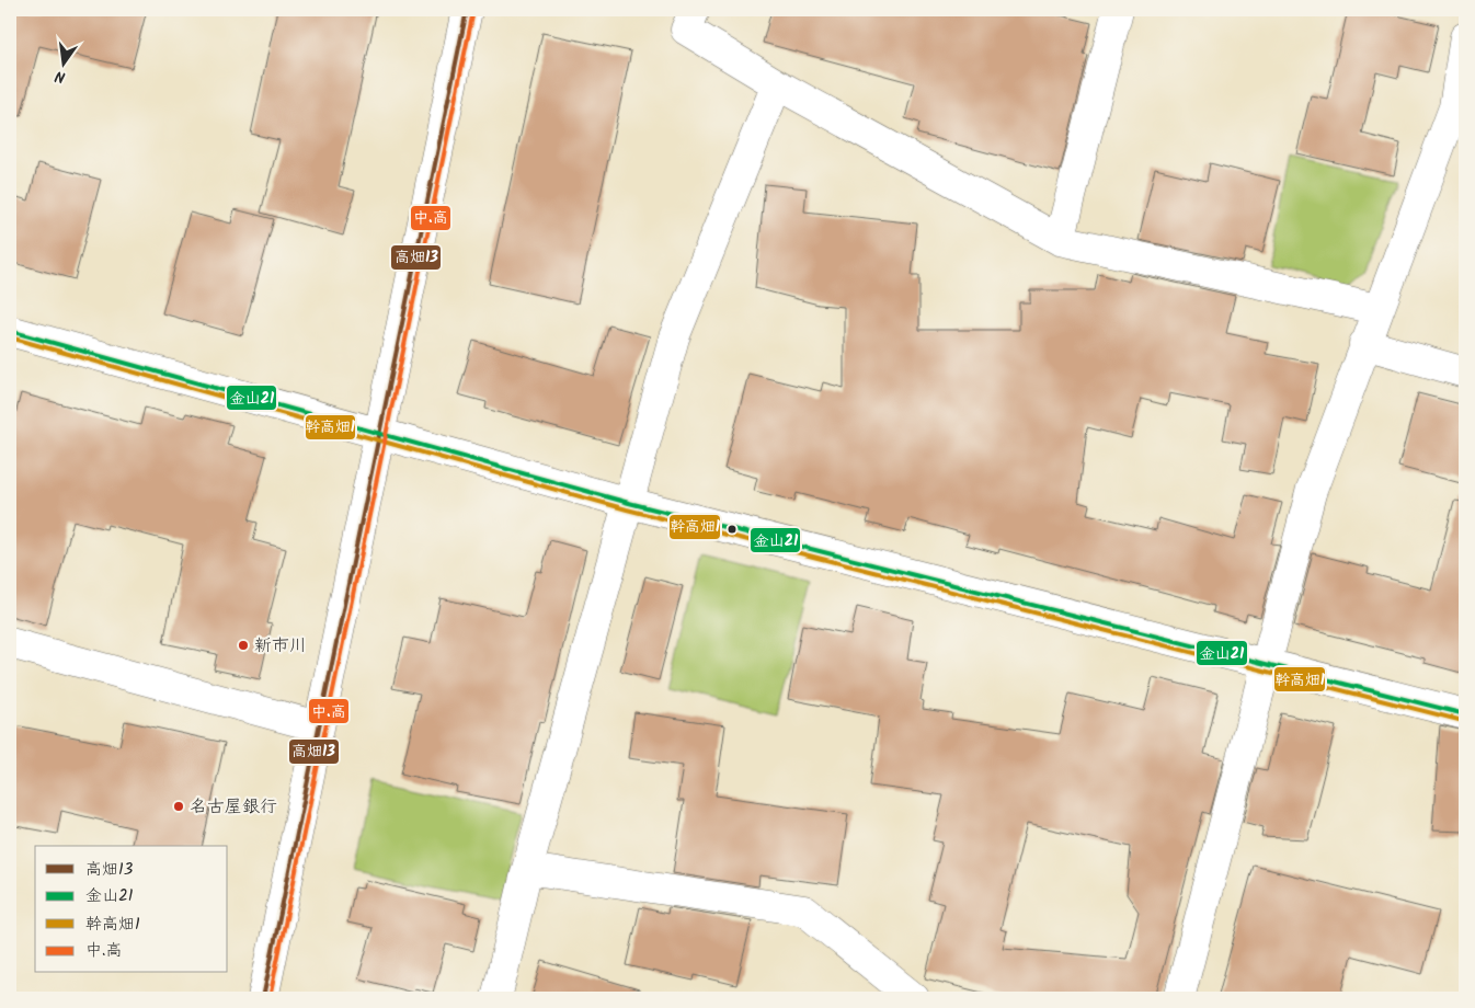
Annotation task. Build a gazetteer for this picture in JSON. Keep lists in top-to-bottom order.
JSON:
{
  "places": ["新市川", "名古屋銀行"],
  "lines": [
    "transit line 高畑13",
    "transit line 中.高",
    "transit line 金山21",
    "transit line 幹高畑1"
  ],
  "legend": [
    "高畑13",
    "金山21",
    "幹高畑1",
    "中.高"
  ],
  "north": "bottom"
}
